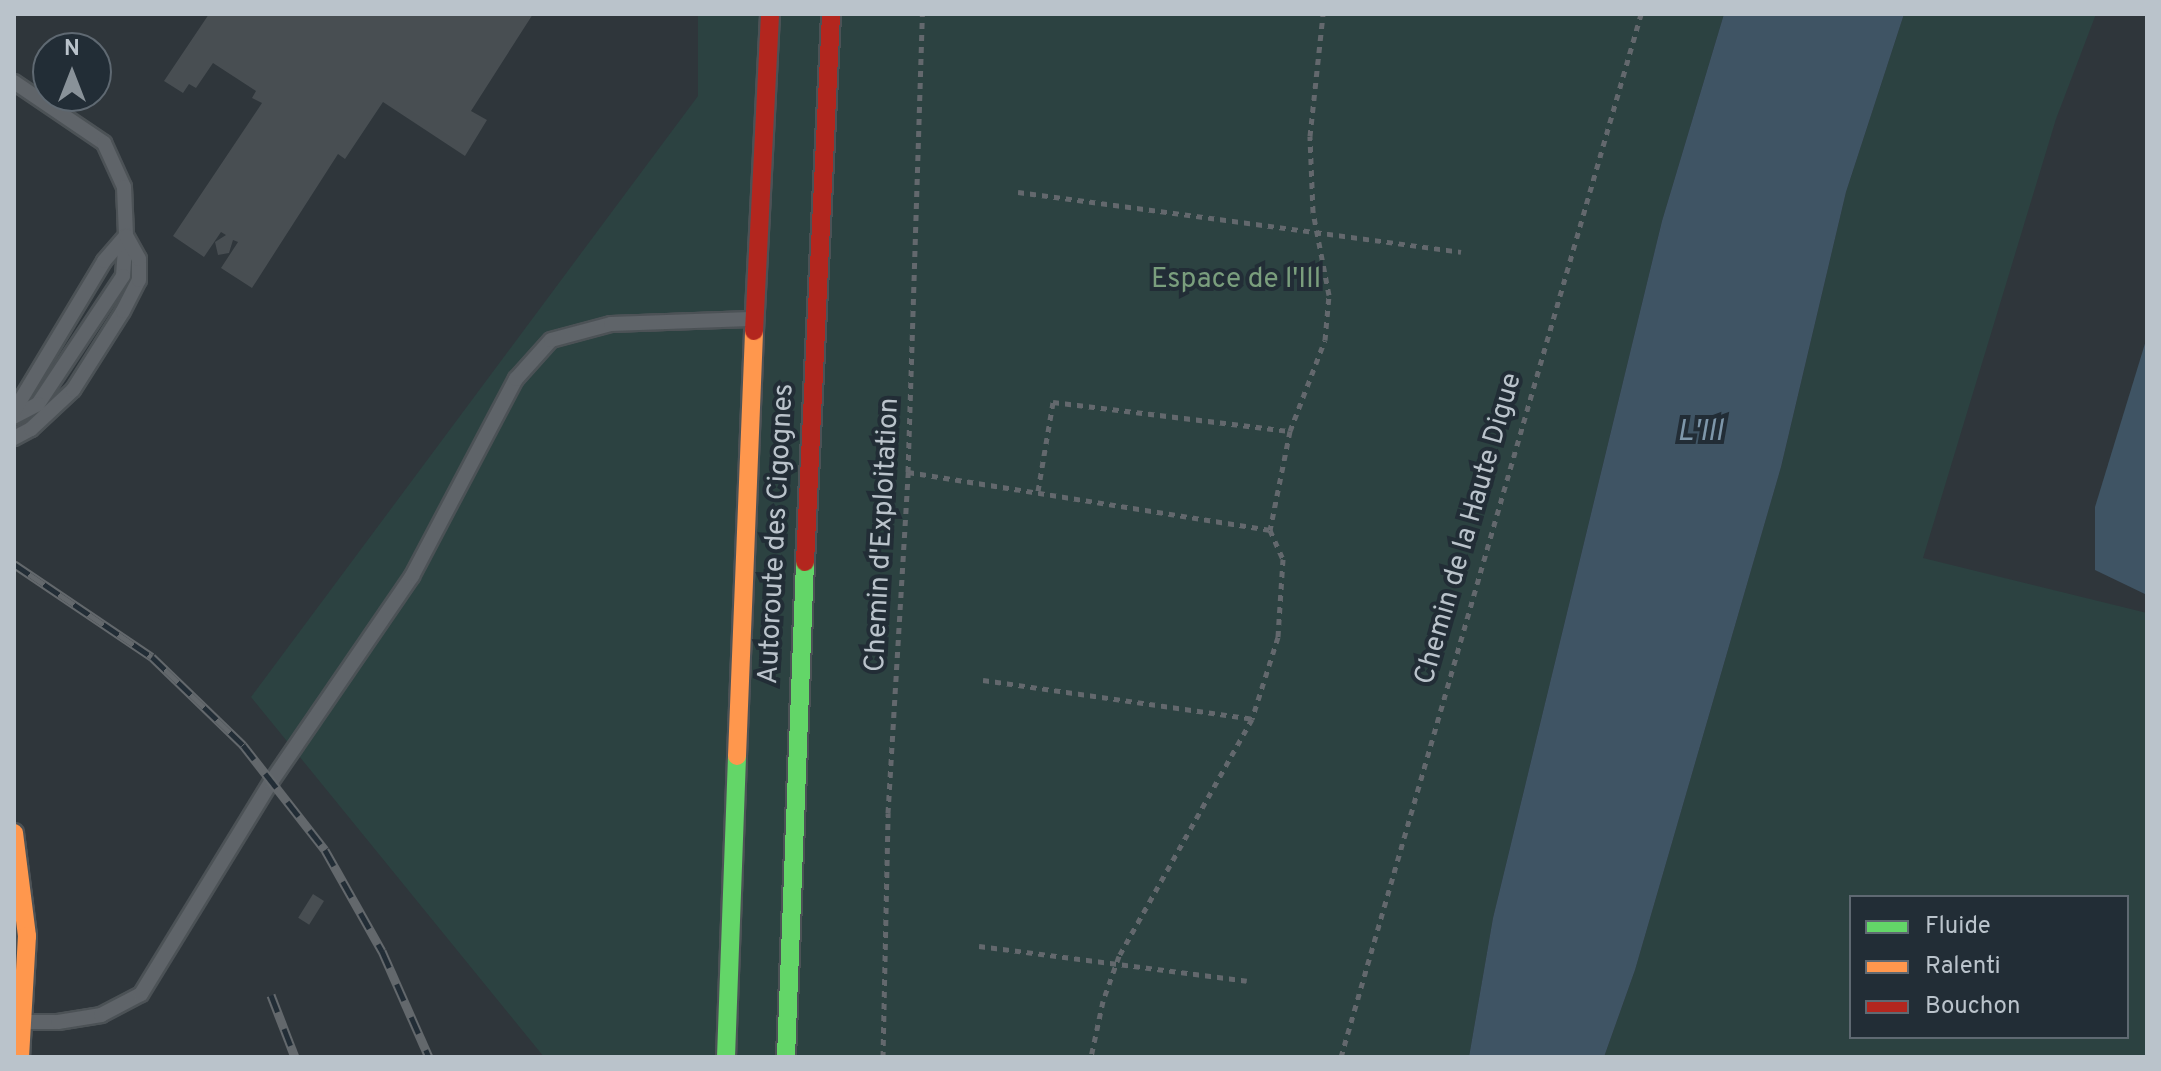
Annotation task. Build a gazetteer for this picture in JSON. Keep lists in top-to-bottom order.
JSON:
{
  "streets": {
    "main road": ["Autoroute des Cigognes"],
    "path": ["Chemin de la Haute Digue", "Chemin d'Exploitation"]
  },
  "water": ["L'Ill"],
  "parks": ["Espace de l'Ill"],
  "legend": ["Fluide", "Ralenti", "Bouchon"],
  "north": "top"
}
